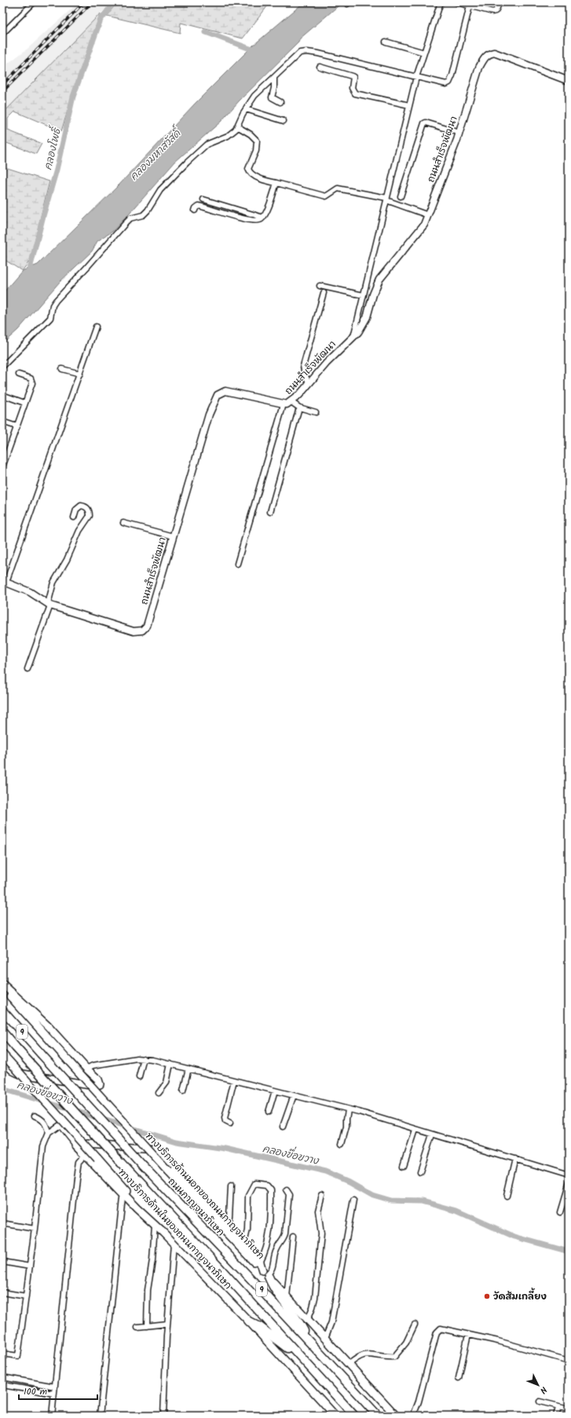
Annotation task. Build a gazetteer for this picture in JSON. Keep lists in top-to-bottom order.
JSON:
{
  "streets": {
    "highway": ["9", "ถนนกาญจนาภิเษก"],
    "main road": ["ทางบริการด้านนอกของถนนกาญจนาภิเษก", "ทางบริการด้านในของถนนกาญจนาภิเษก"],
    "street": ["ถนนสำเร็จพัฒนา"]
  },
  "water": ["คลองโพธิ์", "คลองมหาสวัสดิ์", "คลองขื่อขวาง"],
  "places": ["วัดส้มเกลี้ยง"],
  "scale_bar": "100 m",
  "north": "bottom right"
}
